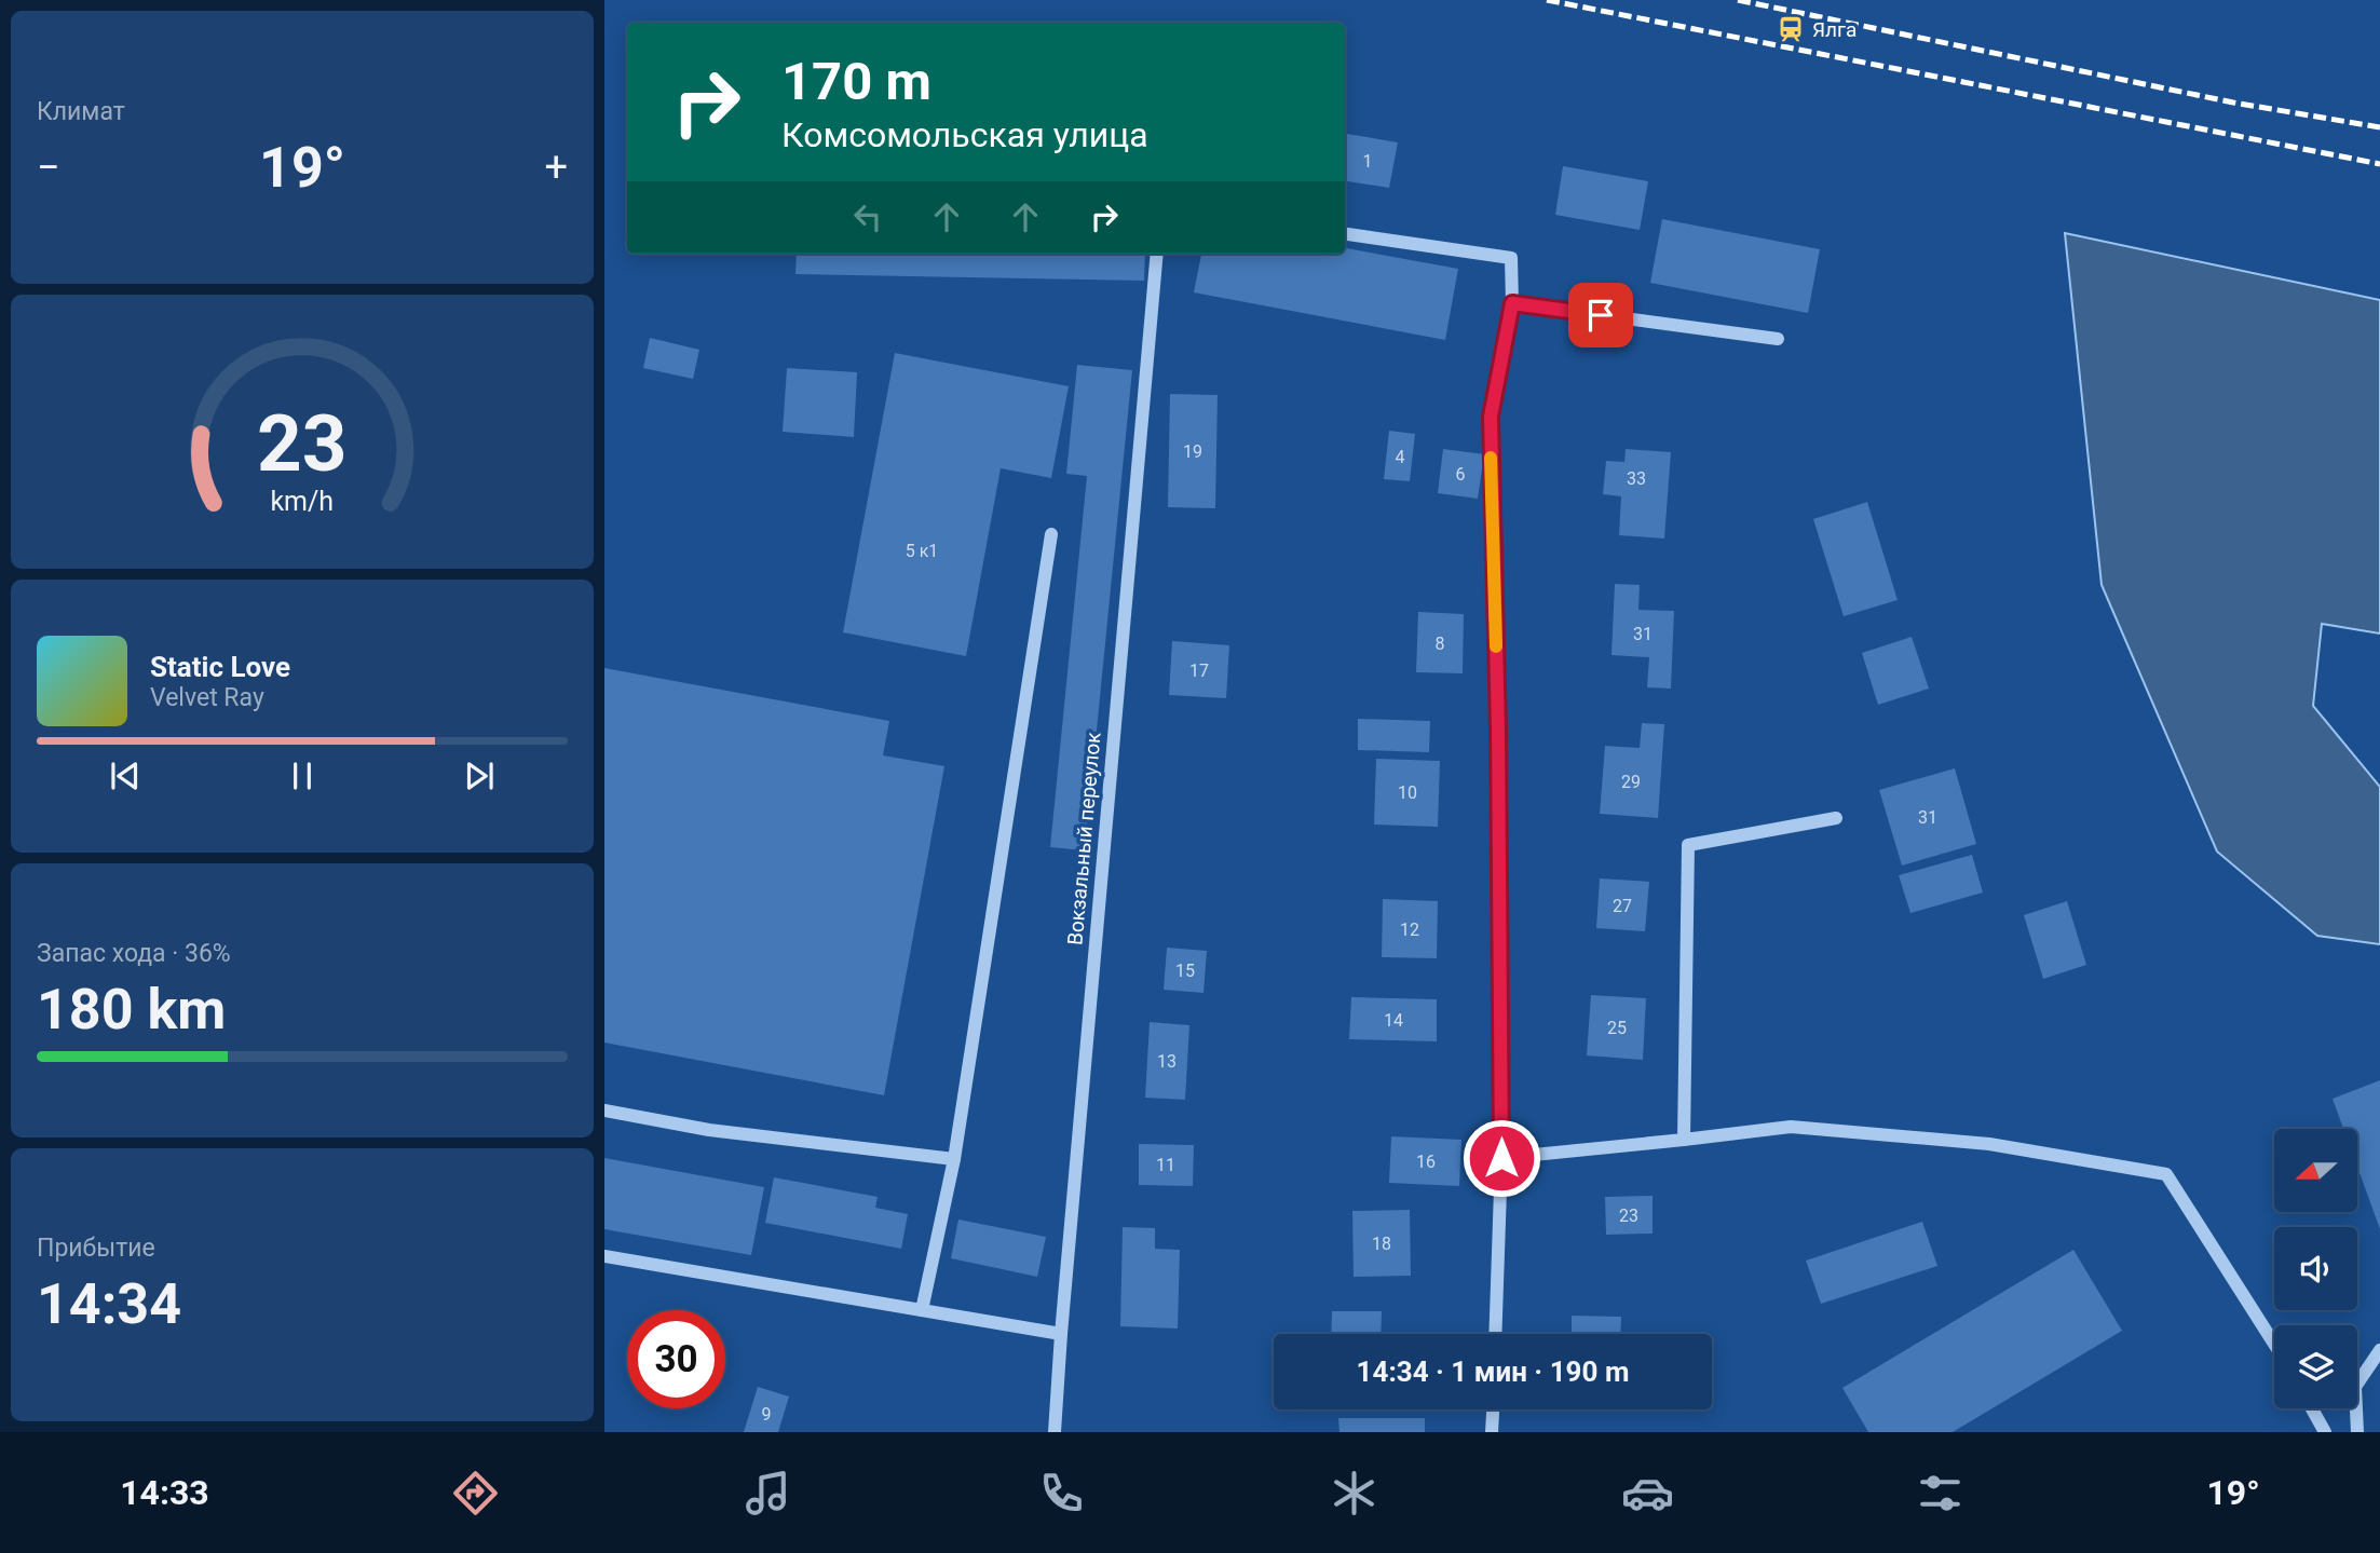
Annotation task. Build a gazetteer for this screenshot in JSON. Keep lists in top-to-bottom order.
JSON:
{
  "streets": {
    "street": ["Вокзальный переулок"]
  },
  "places": {
    "station": ["Ялга"]
  },
  "house_numbers": [
    "1",
    "19",
    "4",
    "6",
    "33",
    "5 к1",
    "31",
    "8",
    "17",
    "29",
    "10",
    "31",
    "27",
    "12",
    "15",
    "14",
    "25",
    "13",
    "16",
    "11",
    "23",
    "18",
    "9"
  ],
  "north": "left",
  "page": {
    "tile": [
      "Климат",
      ["Запас хода · 36%", "180 km"],
      ["Прибытие", "14:34"]
    ],
    "turn": ["170 m", "Комсомольская улица"],
    "heat": ["−", "19°", "+"],
    "song": ["Static Love", "Velvet Ray"],
    "limit": "30",
    "trip": "14:34 · 1 мин · 190 m",
    "tabs": ["14:33", "19°"],
    "gauge": ["23", "km/h"]
  }
}
